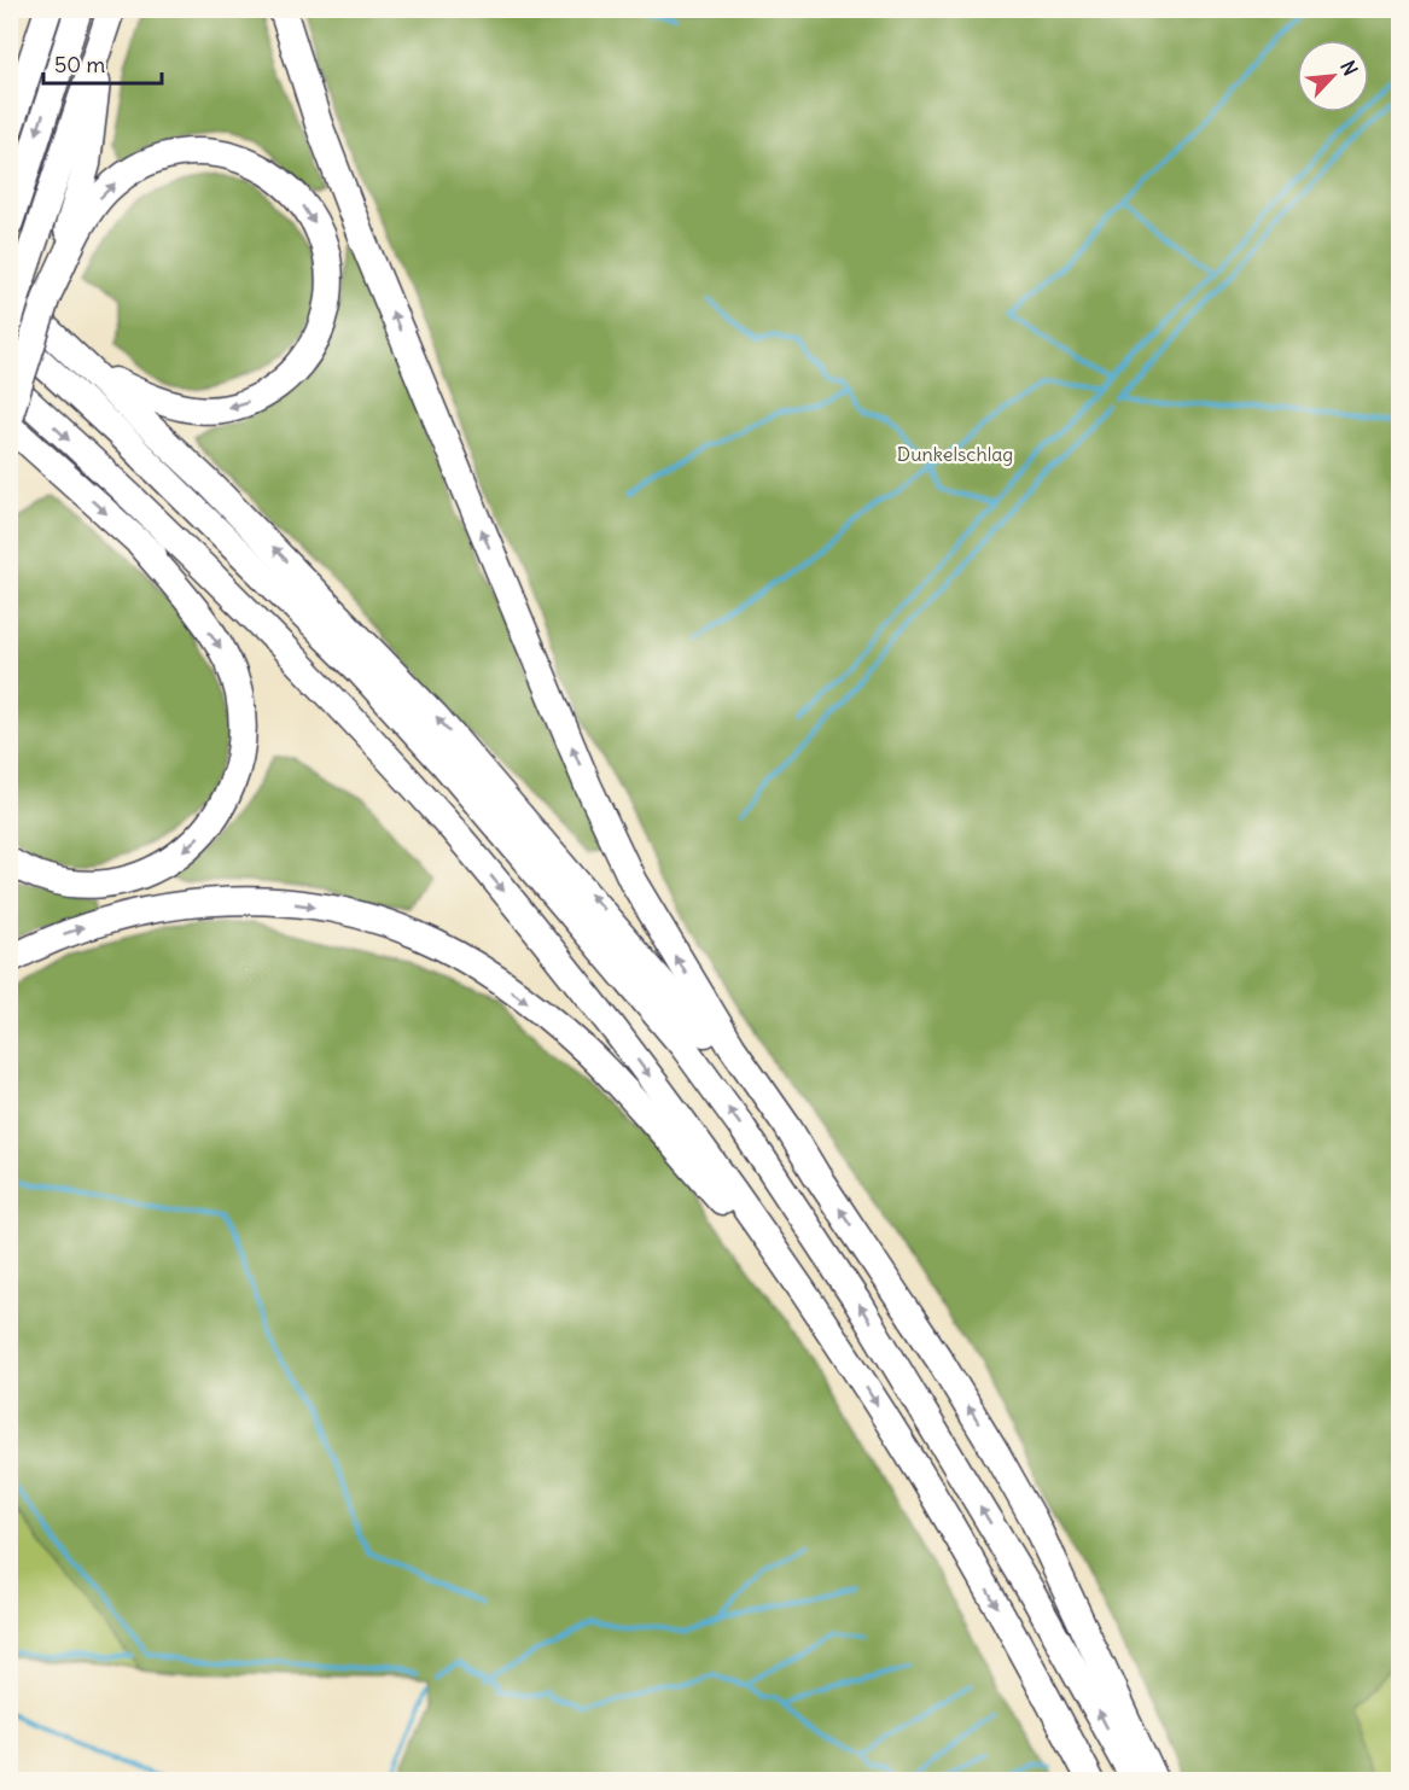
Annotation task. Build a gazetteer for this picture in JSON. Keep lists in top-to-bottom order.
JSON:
{
  "parks": ["Dunkelschlag"],
  "scale_bar": "50 m",
  "north": "top right"
}
